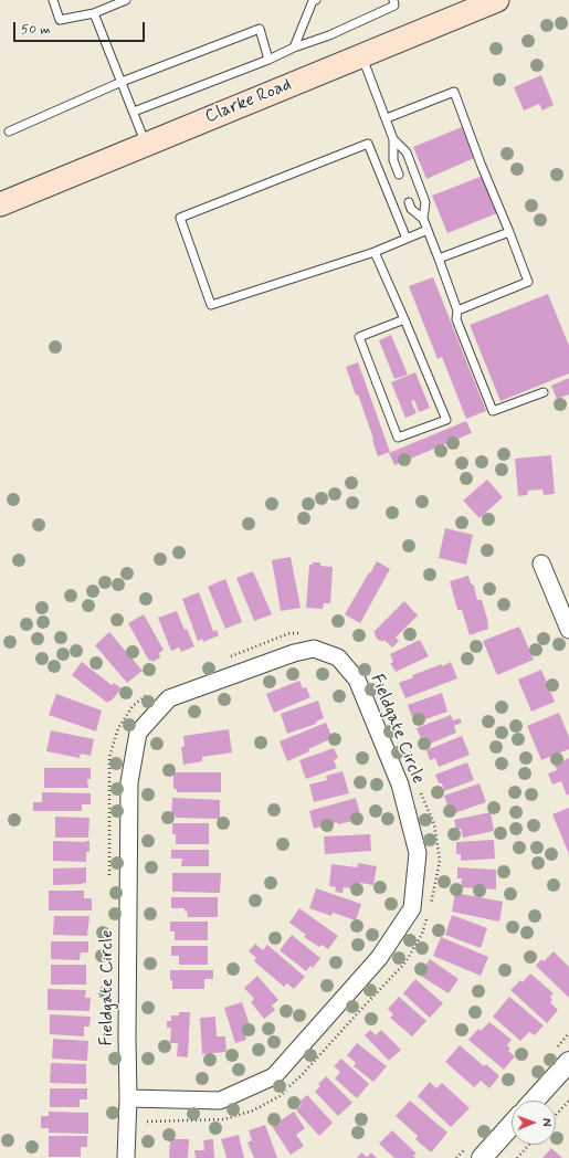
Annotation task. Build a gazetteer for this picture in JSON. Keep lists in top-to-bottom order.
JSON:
{
  "streets": {
    "main road": ["Clarke Road"],
    "street": ["Fieldgate Circle"]
  },
  "scale_bar": "50 m",
  "north": "right"
}
